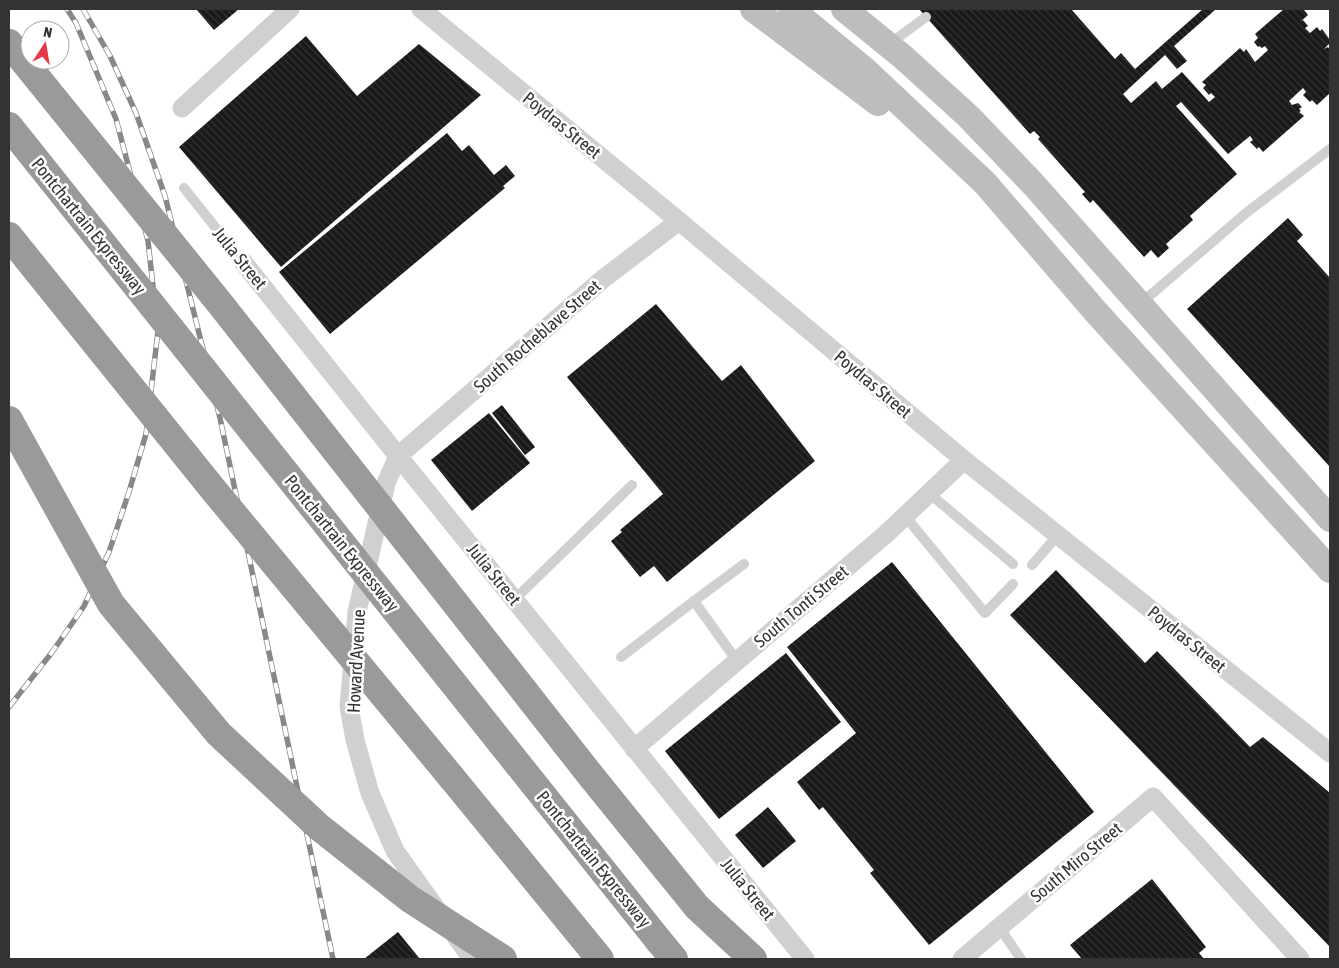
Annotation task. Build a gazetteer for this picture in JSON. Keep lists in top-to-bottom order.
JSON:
{
  "streets": {
    "highway": ["Pontchartrain Expressway"],
    "street": [
      "Poydras Street",
      "Julia Street",
      "South Rocheblave Street",
      "South Tonti Street",
      "Howard Avenue",
      "South Miro Street"
    ]
  },
  "crossings": [
    ["Poydras Street", "South Rocheblave Street"],
    ["Poydras Street", "South Tonti Street"],
    ["Julia Street", "South Rocheblave Street"],
    ["Julia Street", "South Tonti Street"],
    ["Julia Street", "Howard Avenue"],
    ["South Rocheblave Street", "Howard Avenue"]
  ],
  "north": "top"
}
